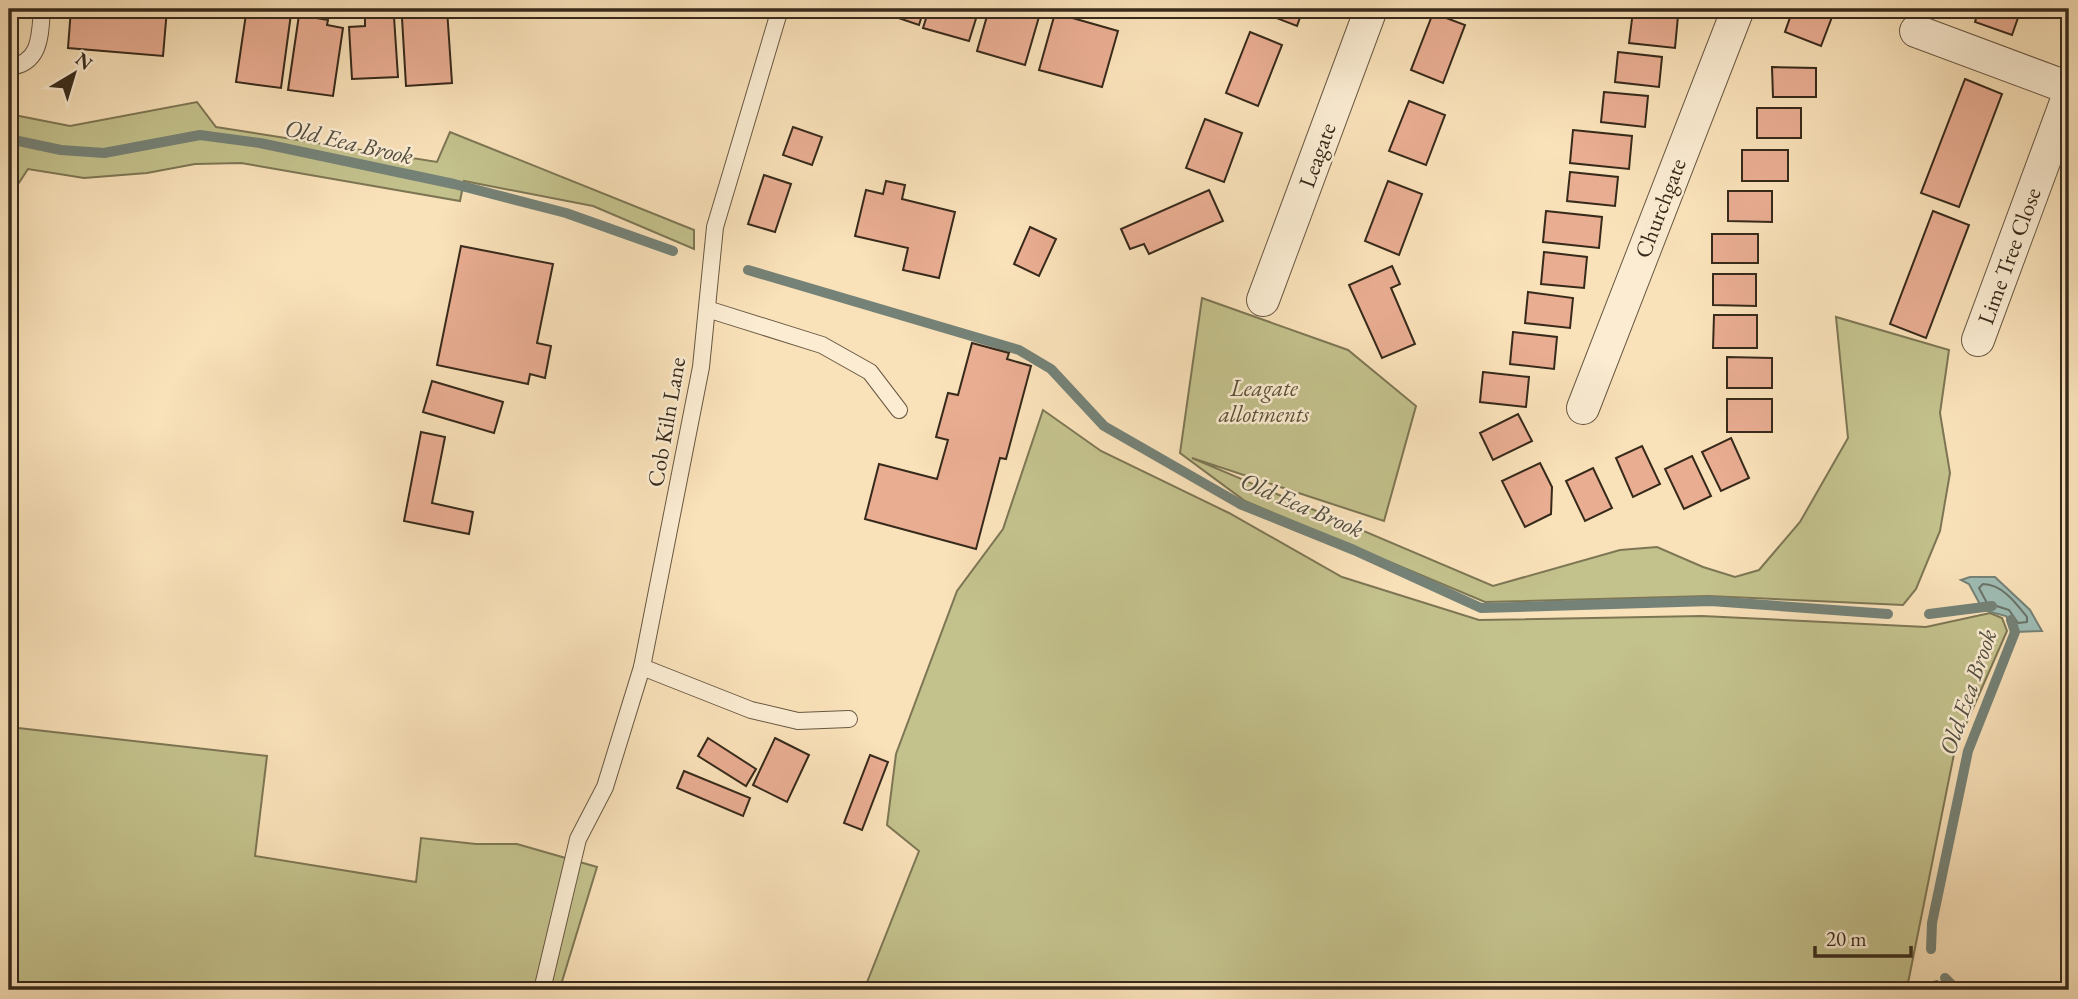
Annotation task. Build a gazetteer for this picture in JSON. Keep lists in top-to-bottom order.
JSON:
{
  "streets": {
    "street": ["Leagate", "Churchgate", "Lime Tree Close"],
    "lane": ["Cob Kiln Lane"]
  },
  "water": ["Old Eea Brook"],
  "parks": ["Leagate allotments"],
  "scale_bar": "20 m",
  "north": "top right"
}
